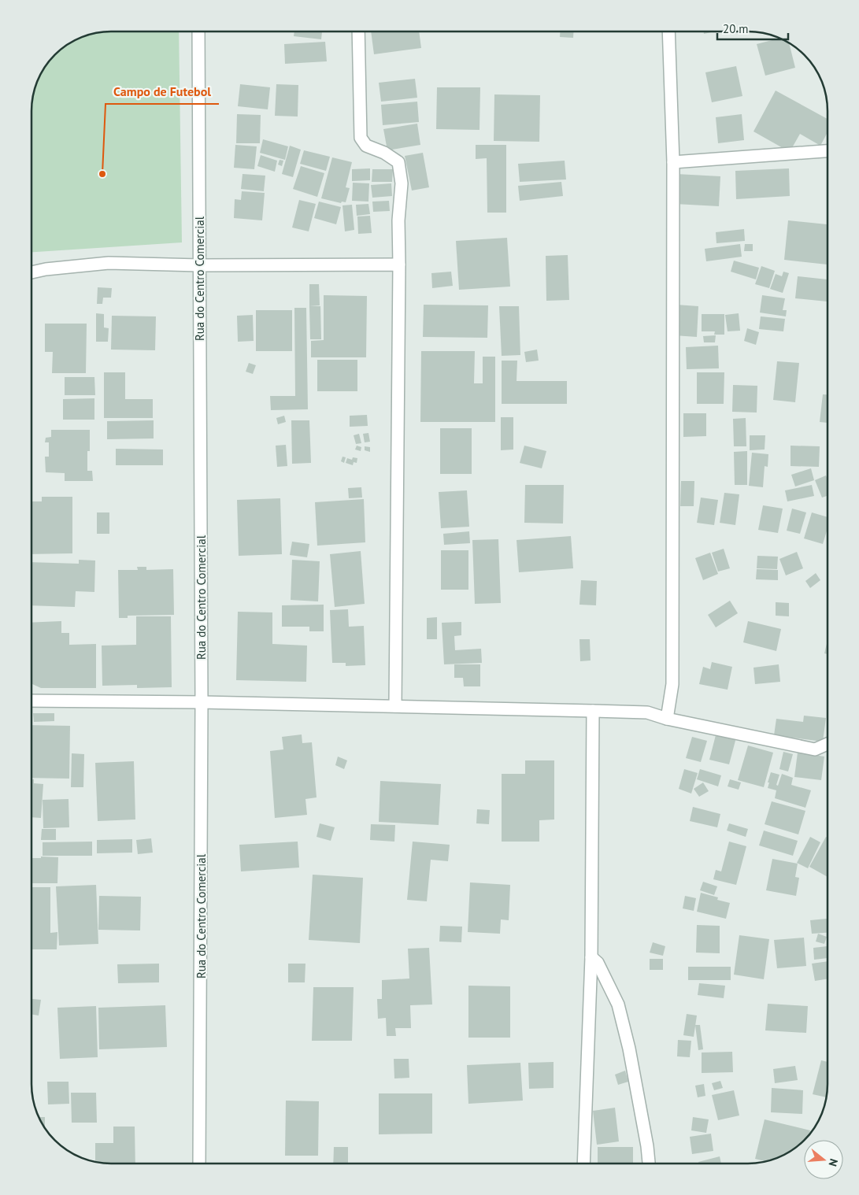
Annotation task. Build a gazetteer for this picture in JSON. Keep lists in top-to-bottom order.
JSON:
{
  "streets": {
    "street": ["Rua do Centro Comercial"]
  },
  "places": ["Campo de Futebol"],
  "scale_bar": "20 m",
  "north": "right"
}
